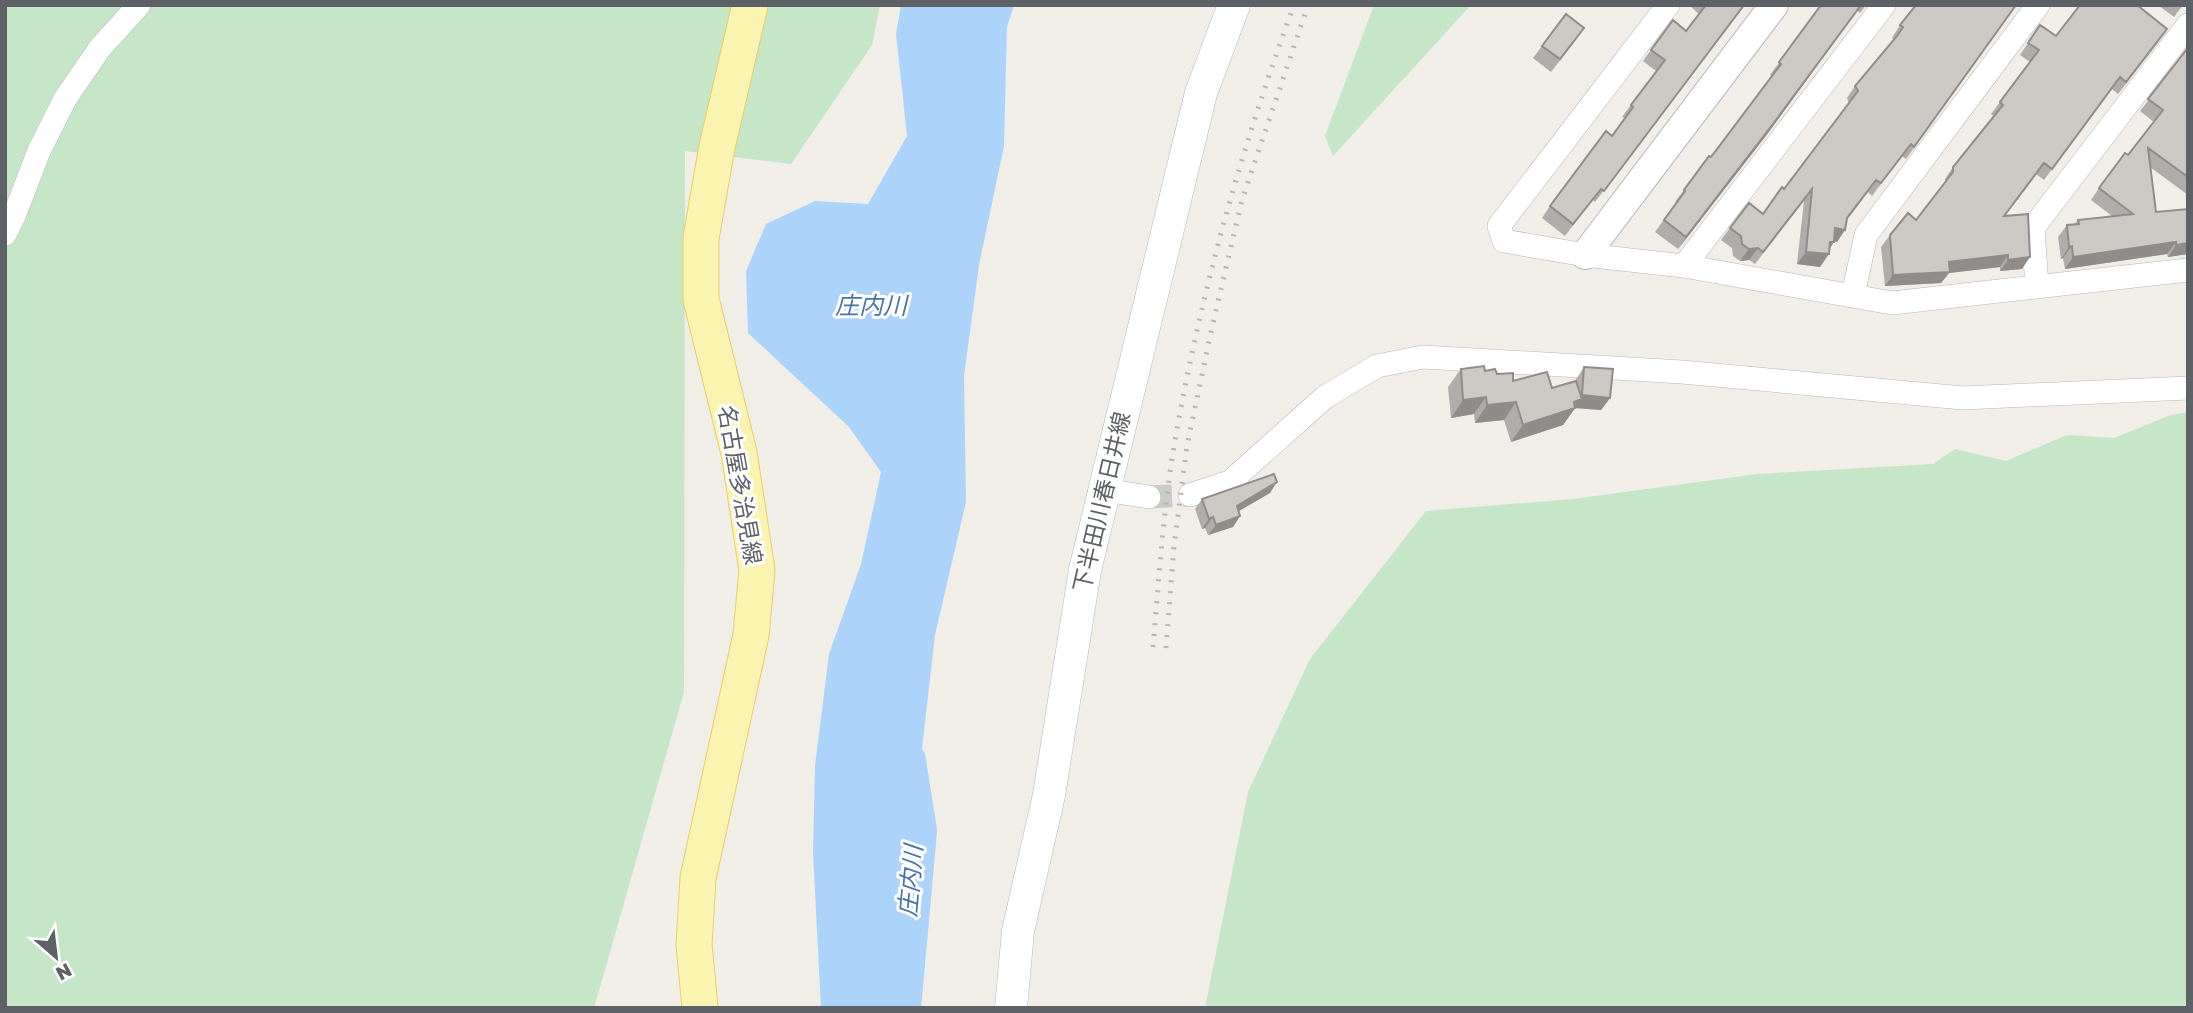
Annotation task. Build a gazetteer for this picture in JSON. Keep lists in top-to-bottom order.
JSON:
{
  "streets": {
    "main road": ["名古屋多治見線", "下半田川春日井線"]
  },
  "water": ["庄内川"],
  "north": "bottom right"
}
